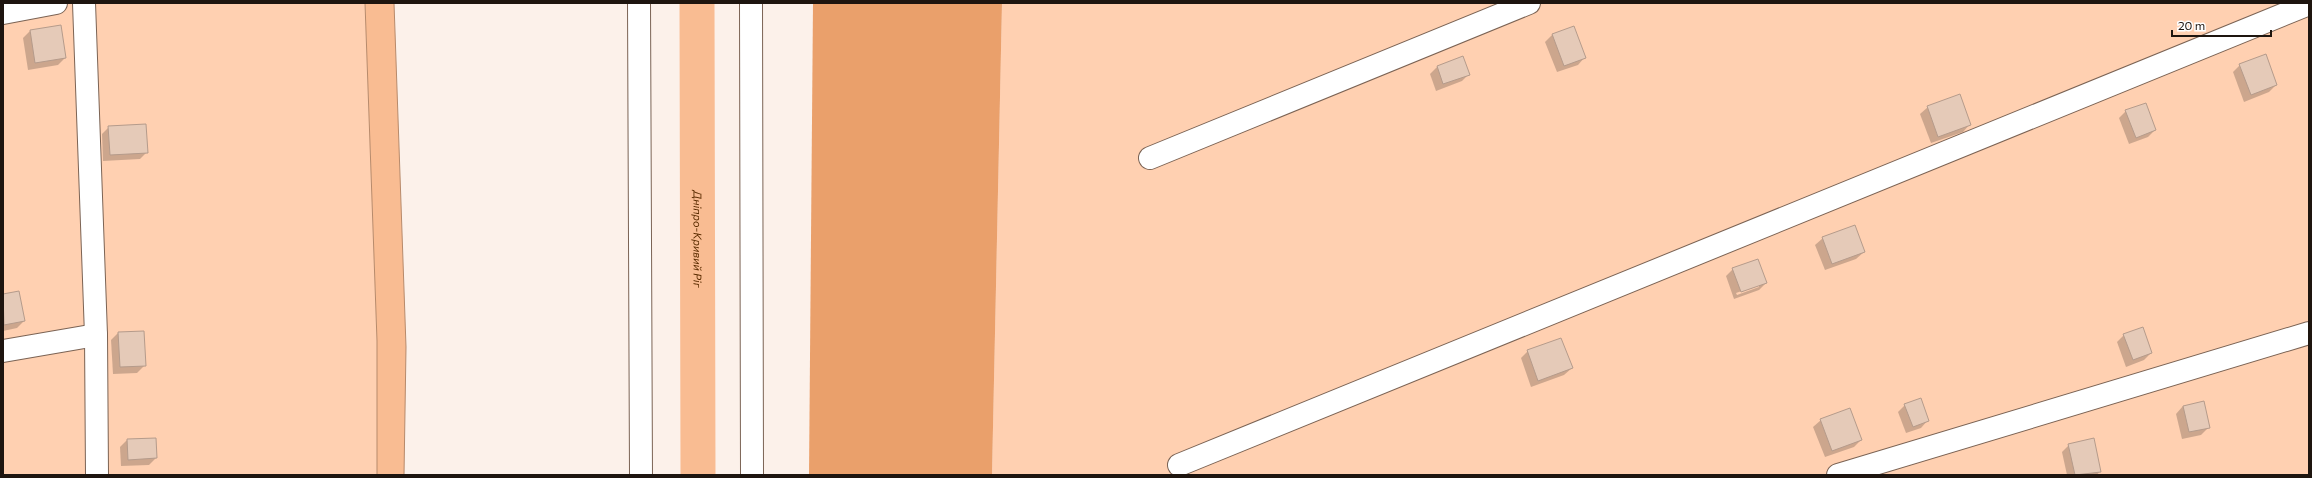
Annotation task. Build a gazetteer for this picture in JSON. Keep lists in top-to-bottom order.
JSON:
{
  "water": ["Дніпро-Кривий Ріг"],
  "scale_bar": "20 m"
}
